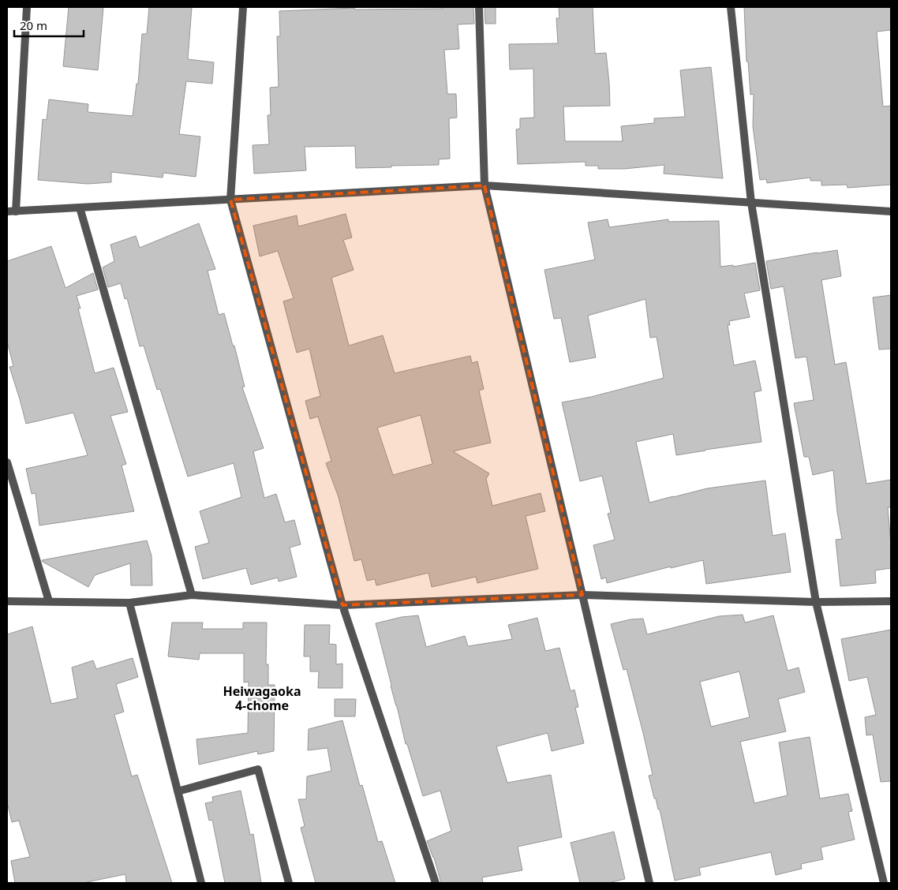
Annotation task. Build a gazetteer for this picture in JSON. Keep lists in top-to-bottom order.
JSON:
{
  "districts": ["Heiwagaoka 4-chome"],
  "scale_bar": "20 m"
}
